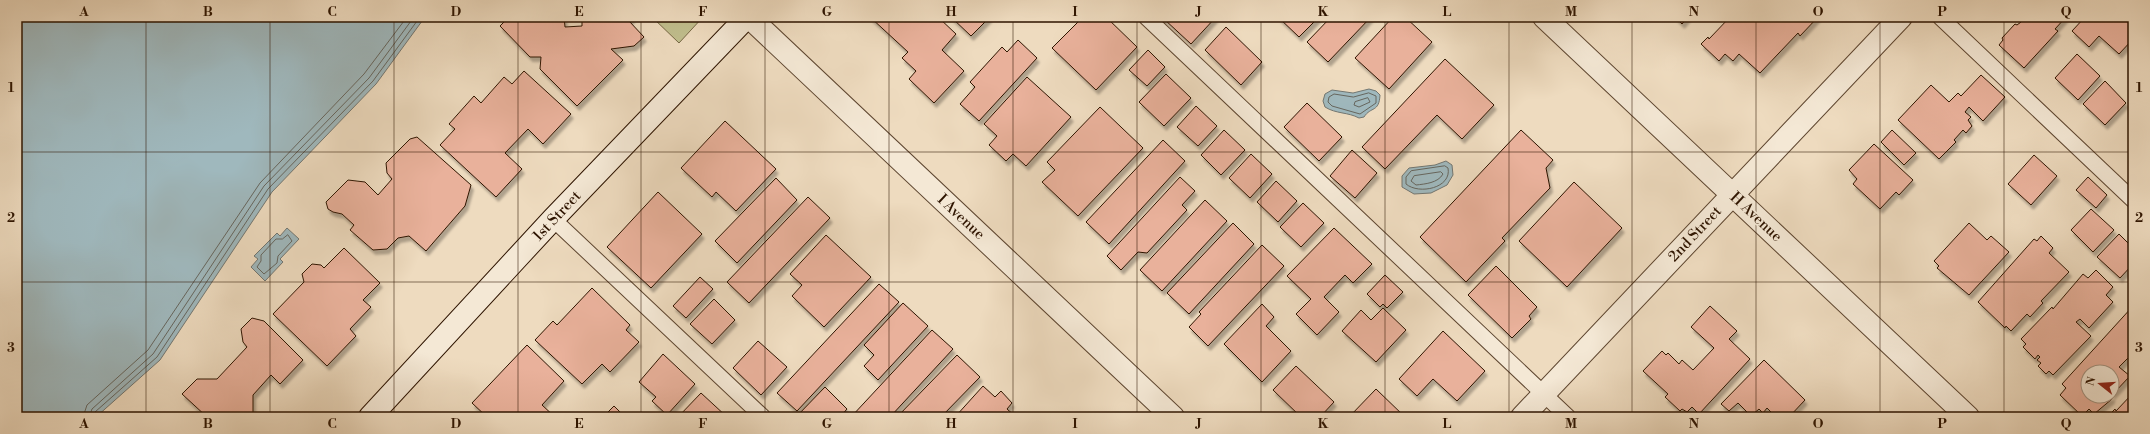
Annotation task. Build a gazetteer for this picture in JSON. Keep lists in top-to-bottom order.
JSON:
{
  "streets": {
    "street": [
      "1st Street",
      "I Avenue",
      "H Avenue",
      "2nd Street"
    ]
  },
  "crossings": [
    ["1st Street", "I Avenue"],
    ["H Avenue", "2nd Street"]
  ],
  "north": "left",
  "grid": {
    "columns": [
      "A",
      "B",
      "C",
      "D",
      "E",
      "F",
      "G",
      "H",
      "I",
      "J",
      "K",
      "L",
      "M",
      "N",
      "O",
      "P",
      "Q"
    ],
    "rows": ["1", "2", "3"]
  }
}
